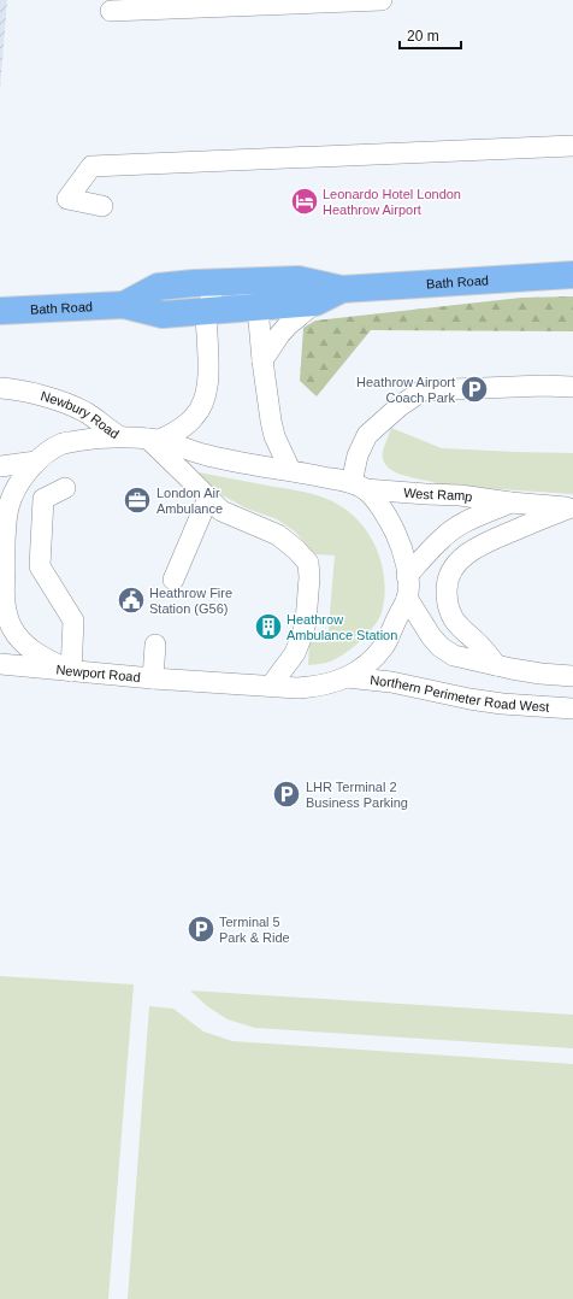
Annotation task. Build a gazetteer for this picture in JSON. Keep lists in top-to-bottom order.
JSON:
{
  "streets": {
    "highway": ["Bath Road"],
    "street": [
      "Newbury Road",
      "West Ramp",
      "Newport Road",
      "Northern Perimeter Road West"
    ]
  },
  "crossings": [
    ["Newbury Road", "Newport Road"],
    ["Newport Road", "Northern Perimeter Road West"]
  ],
  "places": {
    "hotel": ["Leonardo Hotel London Heathrow Airport"],
    "parking": ["Heathrow Airport Coach Park", "LHR Terminal 2 Business Parking", "Terminal 5 Park & Ride"],
    "office": ["London Air Ambulance"],
    "public building": ["Heathrow Fire Station (G56)"],
    "building": ["Heathrow Ambulance Station"]
  },
  "scale_bar": "20 m"
}
